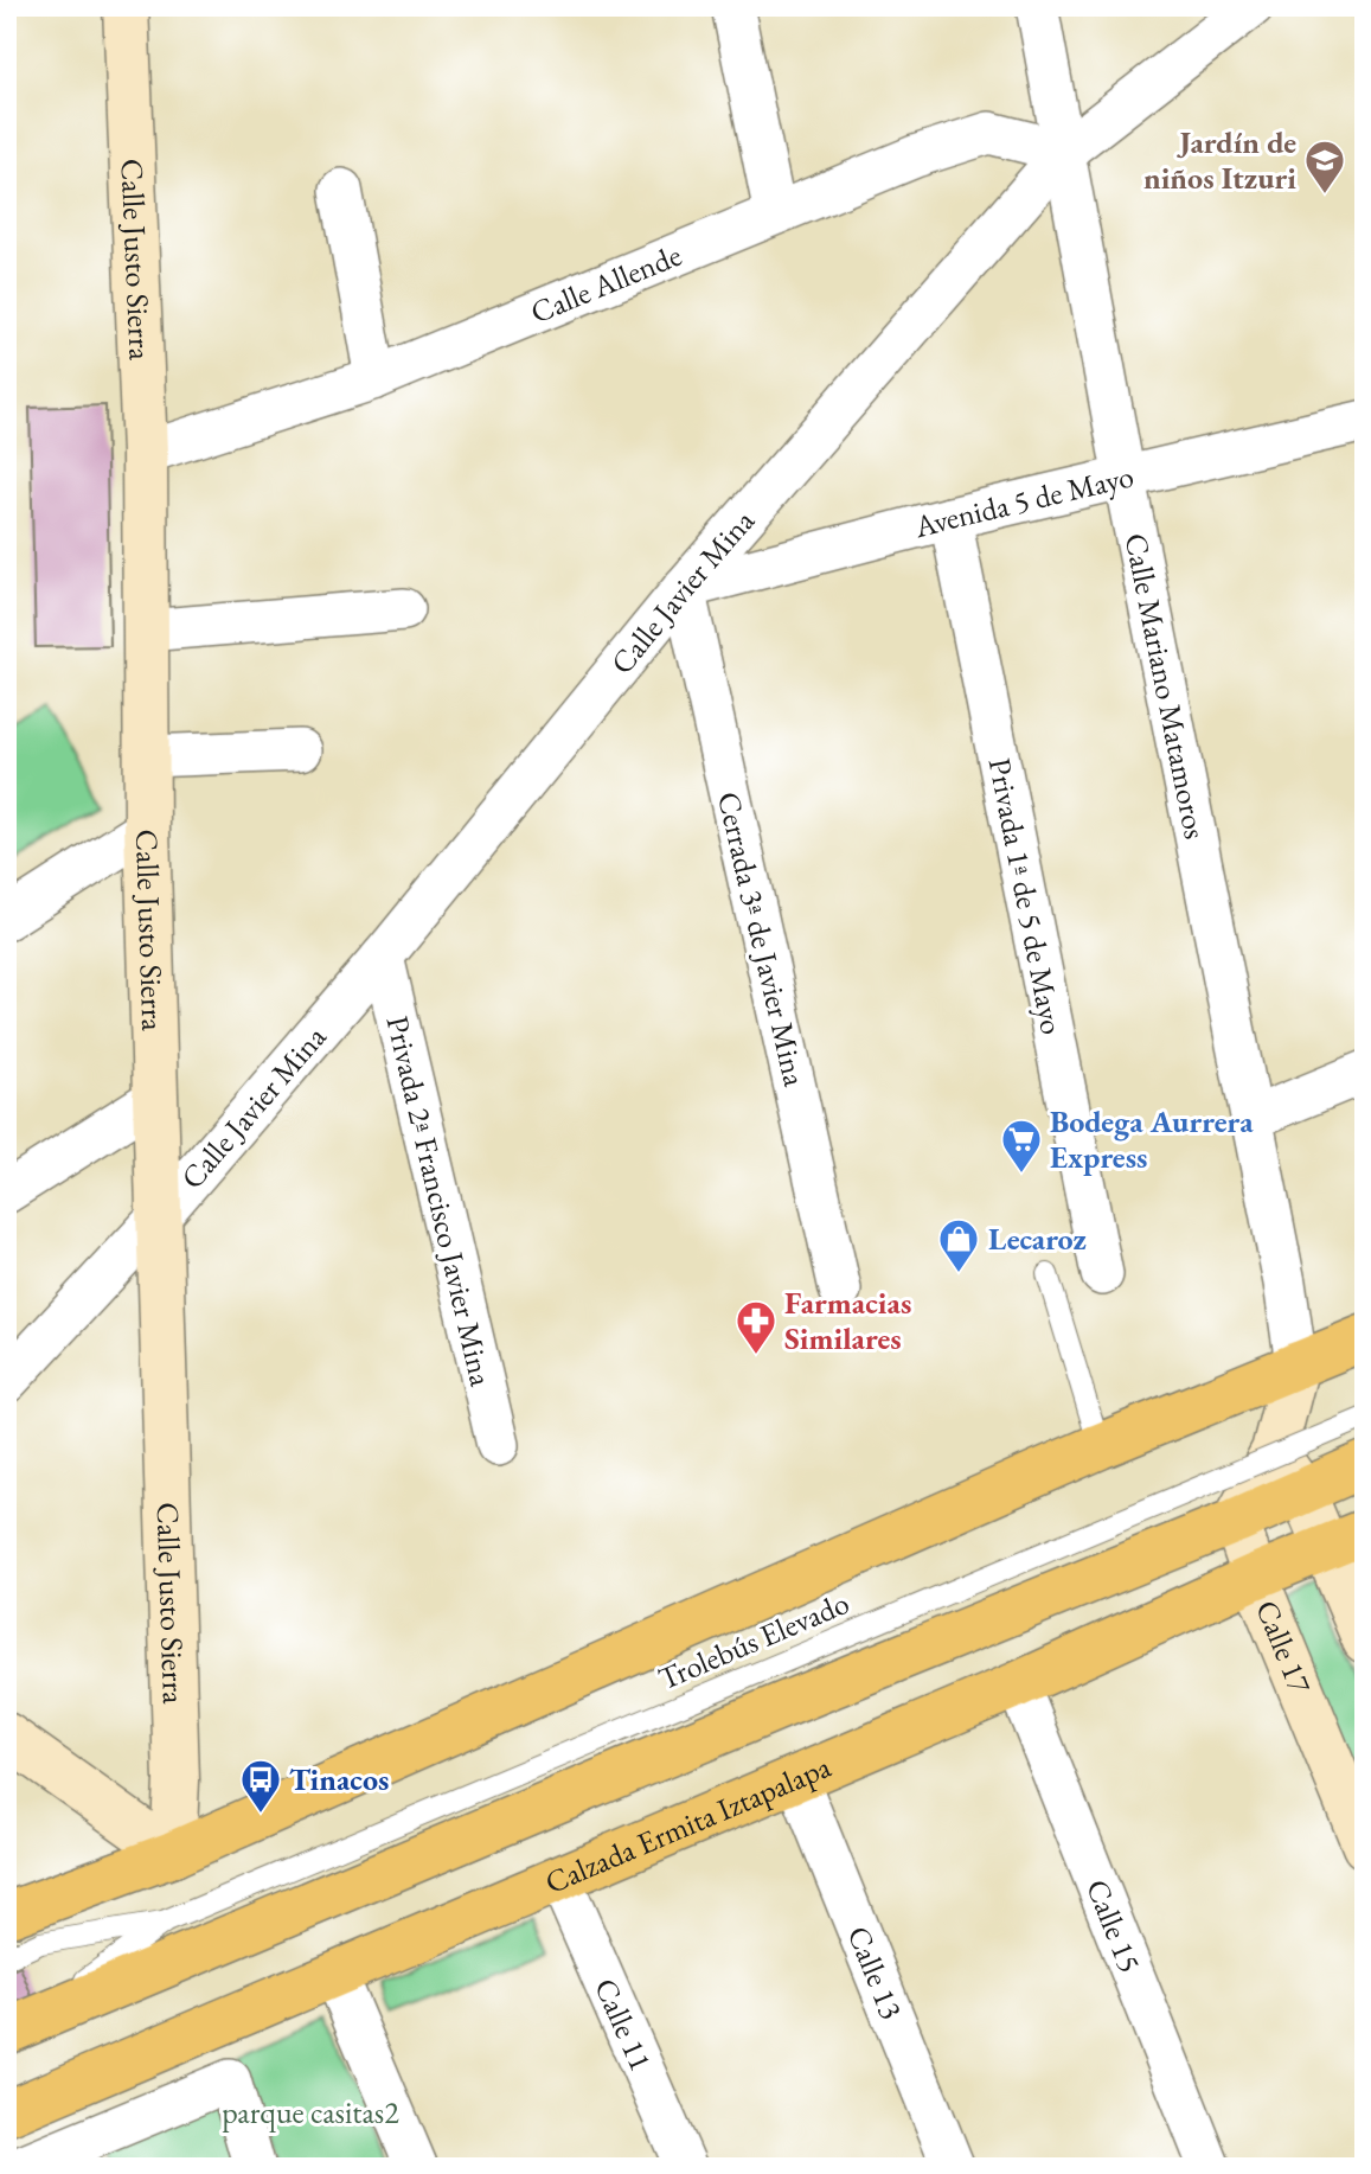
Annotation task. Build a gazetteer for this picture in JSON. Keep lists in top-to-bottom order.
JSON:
{
  "streets": {
    "main road": ["Calzada Ermita Iztapalapa"],
    "street": [
      "Calle Justo Sierra",
      "Calle Allende",
      "Avenida 5 de Mayo",
      "Calle Javier Mina",
      "Calle Mariano Matamoros",
      "Privada 1ª de 5 de Mayo",
      "Cerrada 3ª de Javier Mina",
      "Privada 2ª Francisco Javier Mina",
      "Calle 17",
      "Calle 15",
      "Calle 13",
      "Calle 11"
    ],
    "lane": ["Trolebús Elevado"]
  },
  "crossings": [
    ["Calle Justo Sierra", "Calle Allende"],
    ["Calle Justo Sierra", "Calle Javier Mina"],
    ["Calle Allende", "Calle Javier Mina"],
    ["Calle Allende", "Calle Mariano Matamoros"],
    ["Avenida 5 de Mayo", "Calle Javier Mina"],
    ["Avenida 5 de Mayo", "Calle Mariano Matamoros"],
    ["Avenida 5 de Mayo", "Privada 1ª de 5 de Mayo"],
    ["Avenida 5 de Mayo", "Cerrada 3ª de Javier Mina"],
    ["Calle Javier Mina", "Calle Mariano Matamoros"],
    ["Calle Javier Mina", "Cerrada 3ª de Javier Mina"],
    ["Calle Javier Mina", "Privada 2ª Francisco Javier Mina"],
    ["Calle 17", "Calzada Ermita Iztapalapa"],
    ["Calzada Ermita Iztapalapa", "Calle 15"],
    ["Calzada Ermita Iztapalapa", "Calle 13"],
    ["Calzada Ermita Iztapalapa", "Calle 11"]
  ],
  "parks": ["parque casitas2"],
  "places": {
    "school or university": ["Jardín de niños Itzuri"],
    "supermarket": ["Bodega Aurrera Express"],
    "shop": ["Lecaroz"],
    "pharmacy": ["Farmacias Similares"],
    "bus stop": ["Tinacos"]
  }
}
